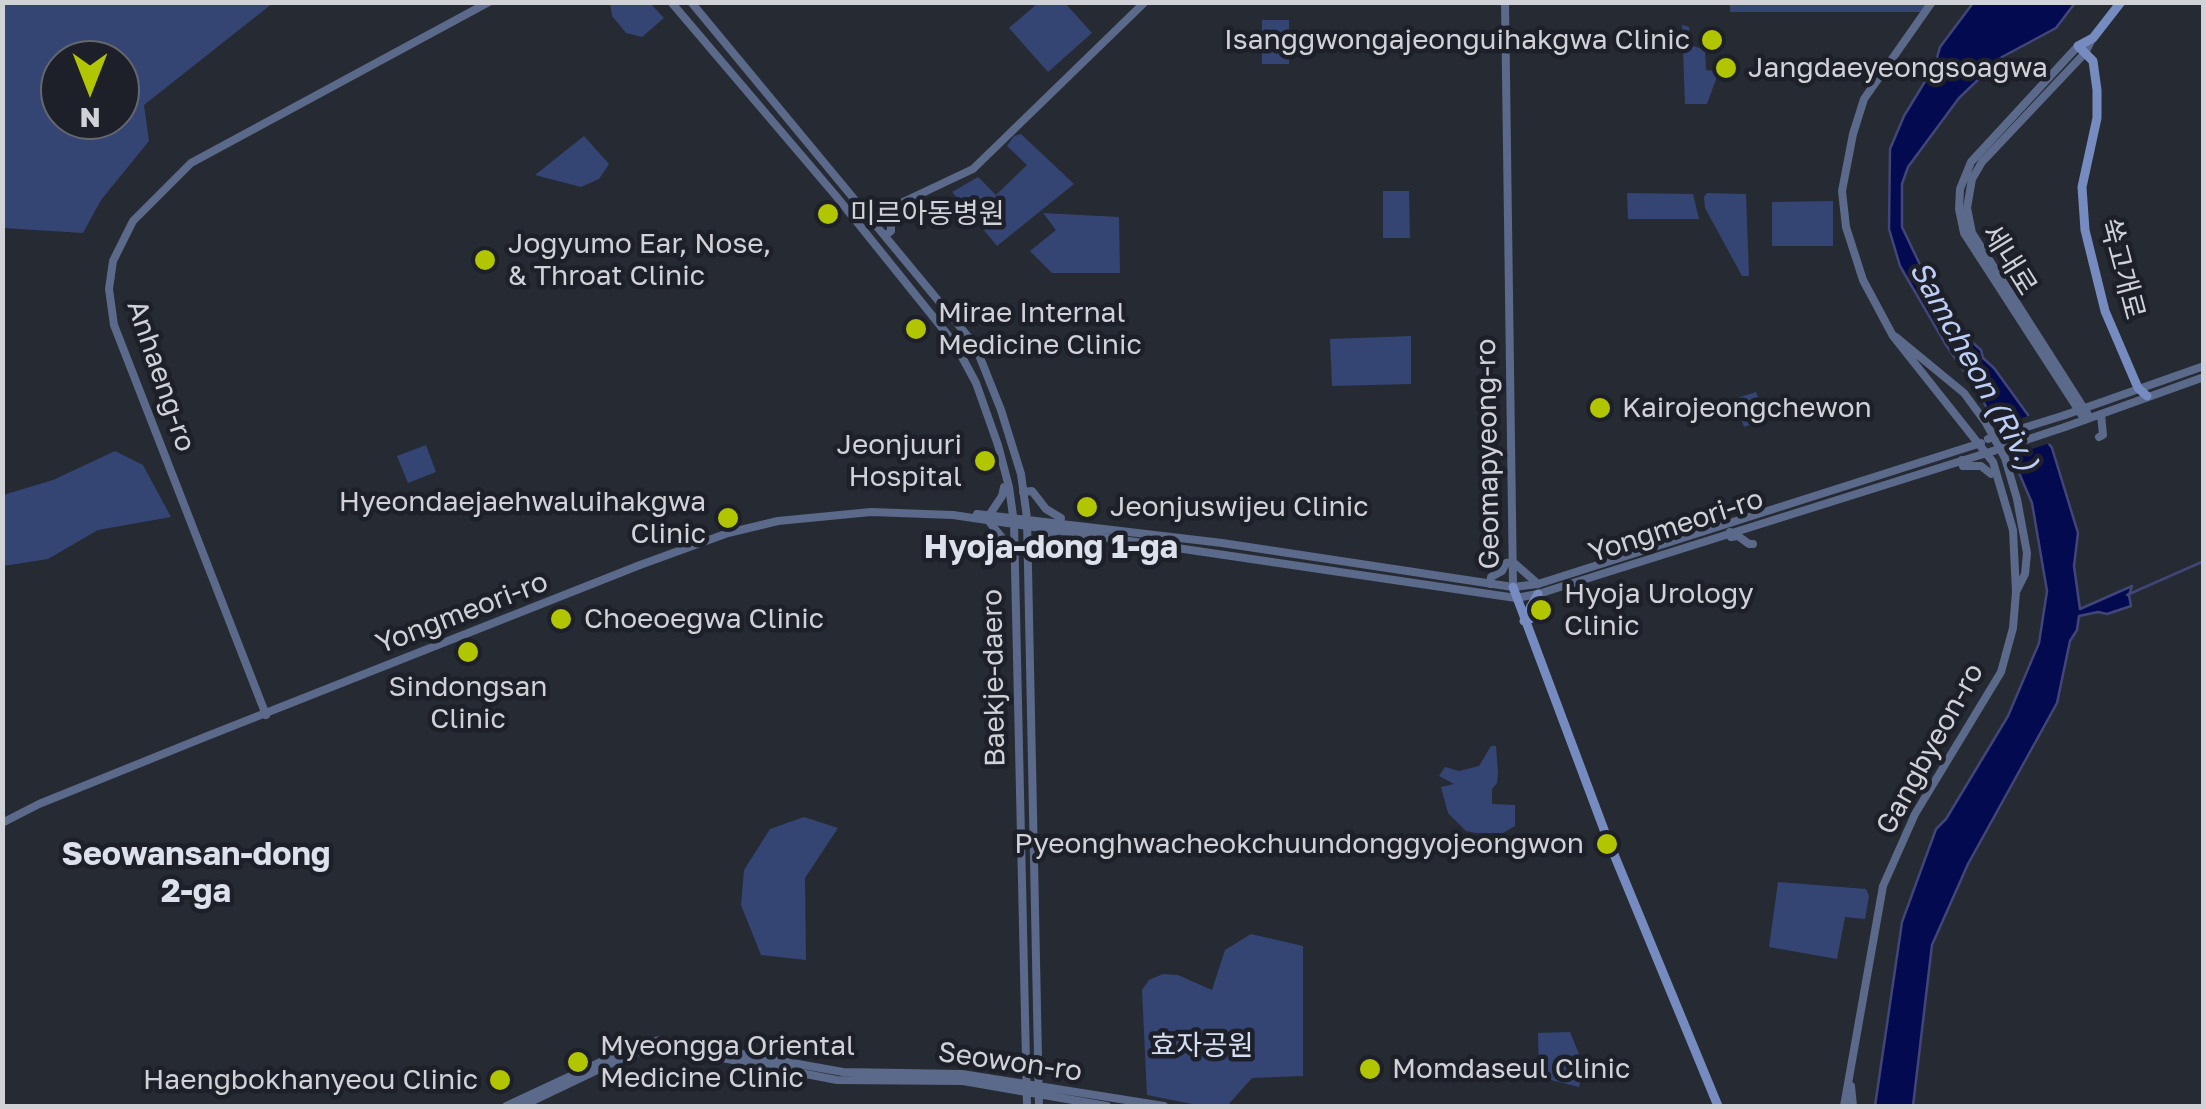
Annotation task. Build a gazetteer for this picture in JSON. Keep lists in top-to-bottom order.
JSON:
{
  "streets": {
    "main road": ["세내로", "쑥고개로", "Geomapyeong-ro"],
    "street": [
      "Anhaeng-ro",
      "Yongmeori-ro",
      "Baekje-daero",
      "Gangbyeon-ro",
      "Seowon-ro"
    ]
  },
  "crossings": [
    ["세내로", "쑥고개로"],
    ["Anhaeng-ro", "Yongmeori-ro"],
    ["Geomapyeong-ro", "Yongmeori-ro"],
    ["Yongmeori-ro", "Baekje-daero"],
    ["Yongmeori-ro", "Gangbyeon-ro"],
    ["Baekje-daero", "Seowon-ro"]
  ],
  "districts": ["Hyoja-dong 1-ga", "Seowansan-dong 2-ga"],
  "water": ["Samcheon (Riv.)"],
  "parks": ["효자공원"],
  "places": [
    "Isanggwongajeonguihakgwa Clinic",
    "Jangdaeyeongsoagwa",
    "미르아동병원",
    "Jogyumo Ear, Nose, & Throat Clinic",
    "Mirae Internal Medicine Clinic",
    "Kairojeongchewon",
    "Jeonjuuri Hospital",
    "Jeonjuswijeu Clinic",
    "Hyeondaejaehwaluihakgwa Clinic",
    "Hyoja Urology Clinic",
    "Choeoegwa Clinic",
    "Sindongsan Clinic",
    "Pyeonghwacheokchuundonggyojeongwon",
    "Myeongga Oriental Medicine Clinic",
    "Momdaseul Clinic",
    "Haengbokhanyeou Clinic"
  ],
  "north": "bottom"
}
